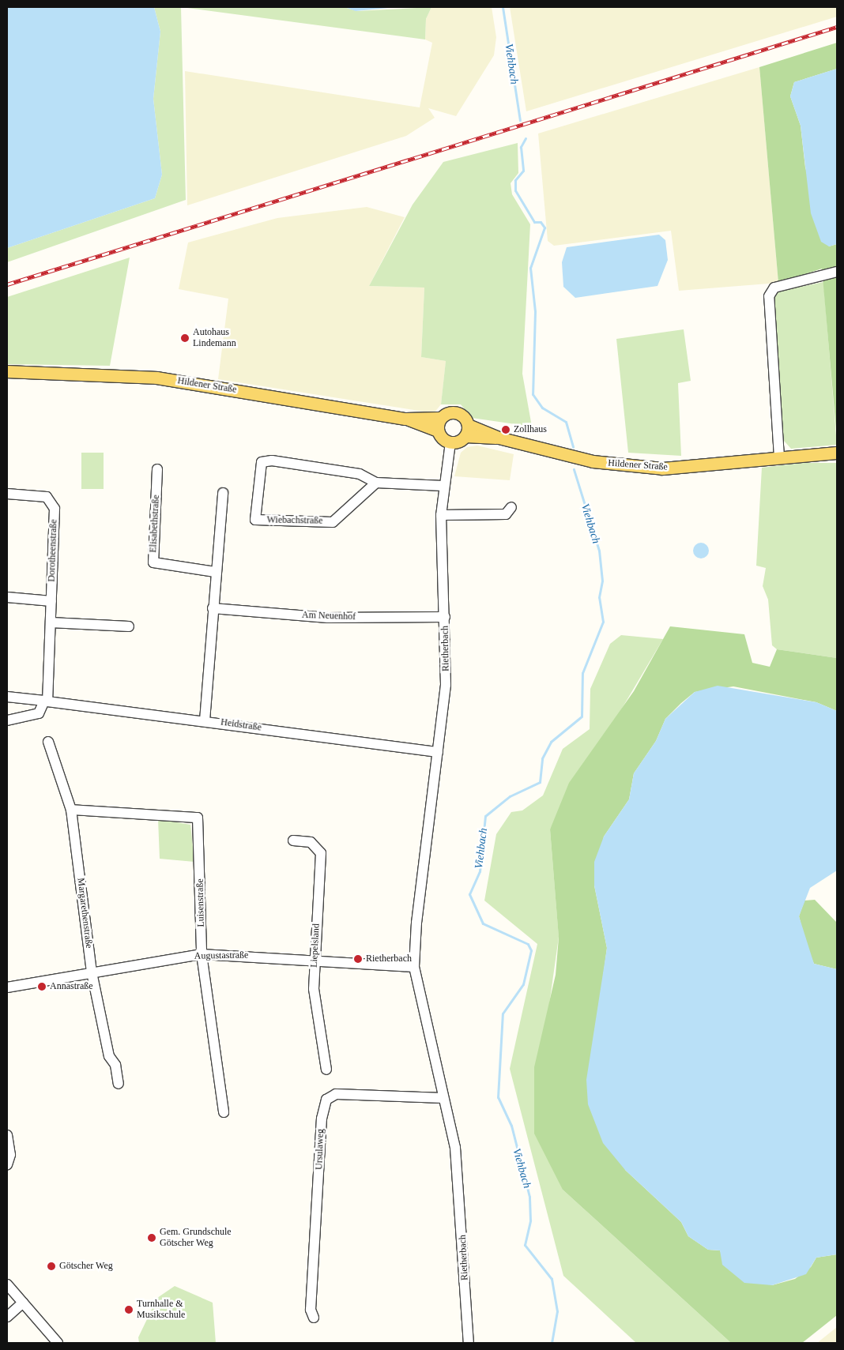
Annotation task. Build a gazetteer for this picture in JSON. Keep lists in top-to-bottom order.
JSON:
{
  "streets": {
    "main road": ["Hildener Straße"],
    "street": [
      "Wiebachstraße",
      "Elisabethstraße",
      "Dorotheenstraße",
      "Am Neuenhof",
      "Rietherbach",
      "Heidstraße",
      "Luisenstraße",
      "Margarethenstraße",
      "Liepelsland",
      "Augustastraße",
      "Ursulaweg"
    ]
  },
  "crossings": [
    ["Hildener Straße", "Rietherbach"],
    ["Wiebachstraße", "Rietherbach"],
    ["Dorotheenstraße", "Heidstraße"],
    ["Am Neuenhof", "Rietherbach"],
    ["Rietherbach", "Heidstraße"],
    ["Rietherbach", "Augustastraße"],
    ["Rietherbach", "Ursulaweg"],
    ["Luisenstraße", "Margarethenstraße"],
    ["Luisenstraße", "Augustastraße"],
    ["Margarethenstraße", "Augustastraße"],
    ["Liepelsland", "Augustastraße"]
  ],
  "water": ["Viehbach"],
  "places": [
    "Autohaus Lindemann",
    "Zollhaus",
    "Rietherbach",
    "Annastraße",
    "Gem. Grundschule Götscher Weg",
    "Götscher Weg",
    "Turnhalle & Musikschule"
  ]
}
